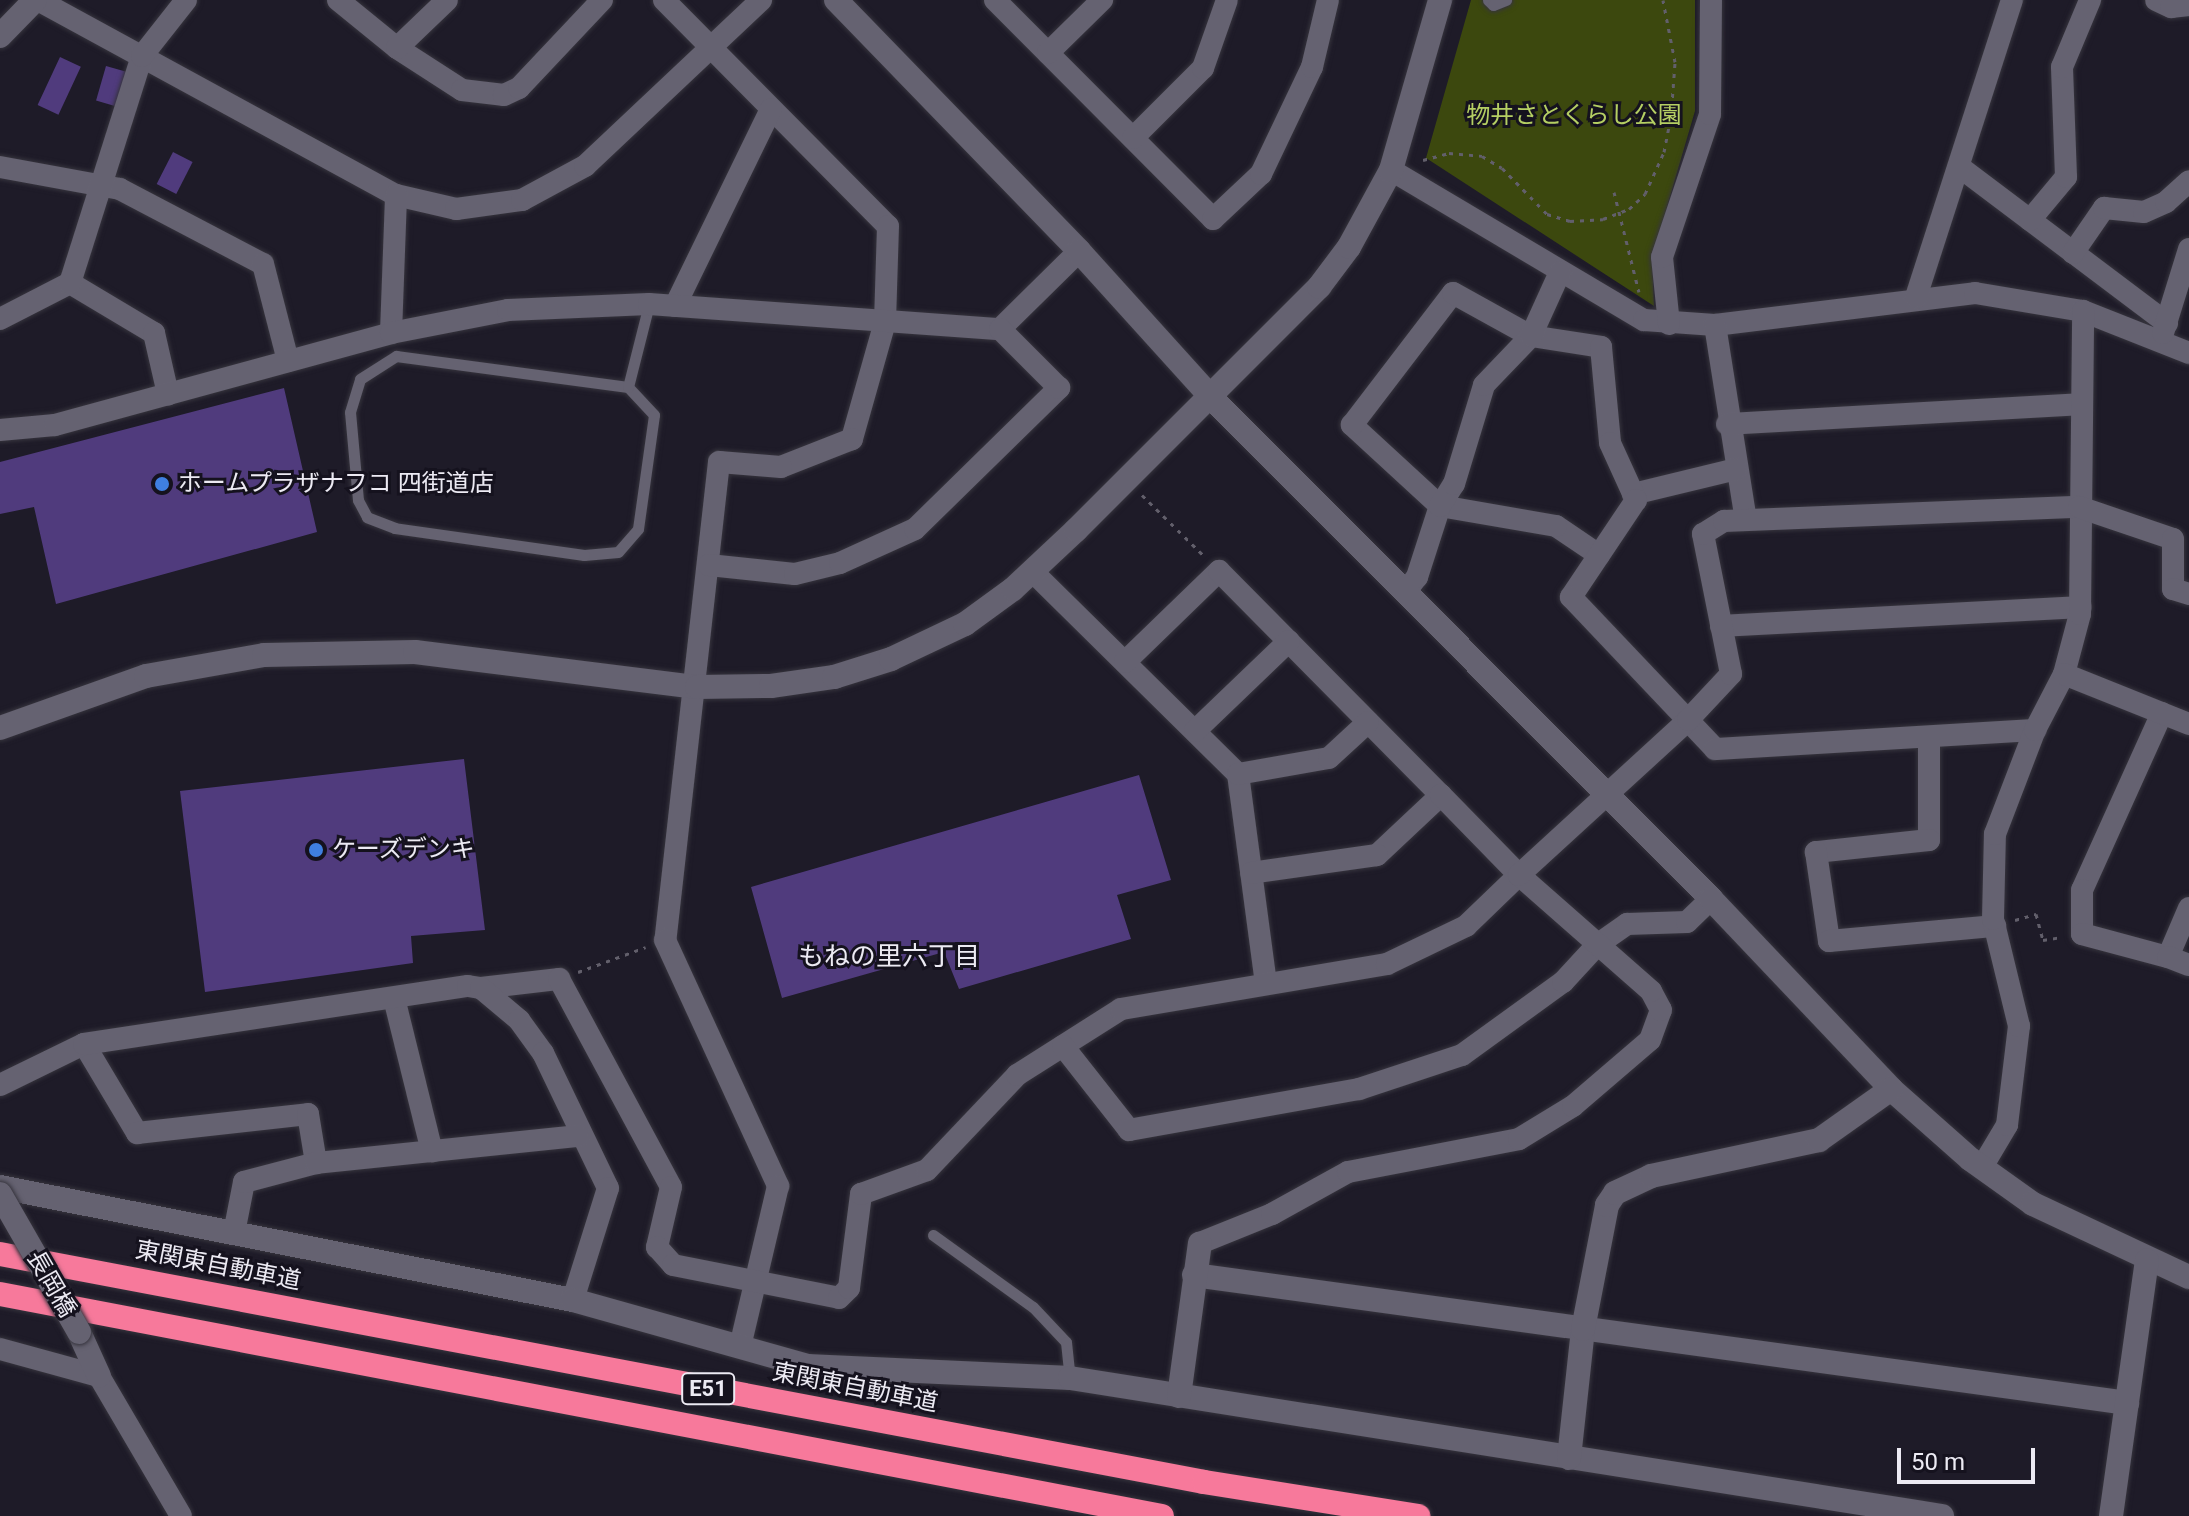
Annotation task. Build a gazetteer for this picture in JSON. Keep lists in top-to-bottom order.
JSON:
{
  "streets": {
    "highway": ["東関東自動車道", "E51"],
    "street": ["長岡橋"]
  },
  "districts": ["もねの里六丁目"],
  "parks": ["物井さとくらし公園"],
  "places": ["ホームプラザナフコ 四街道店", "ケーズデンキ"],
  "scale_bar": "50 m"
}
